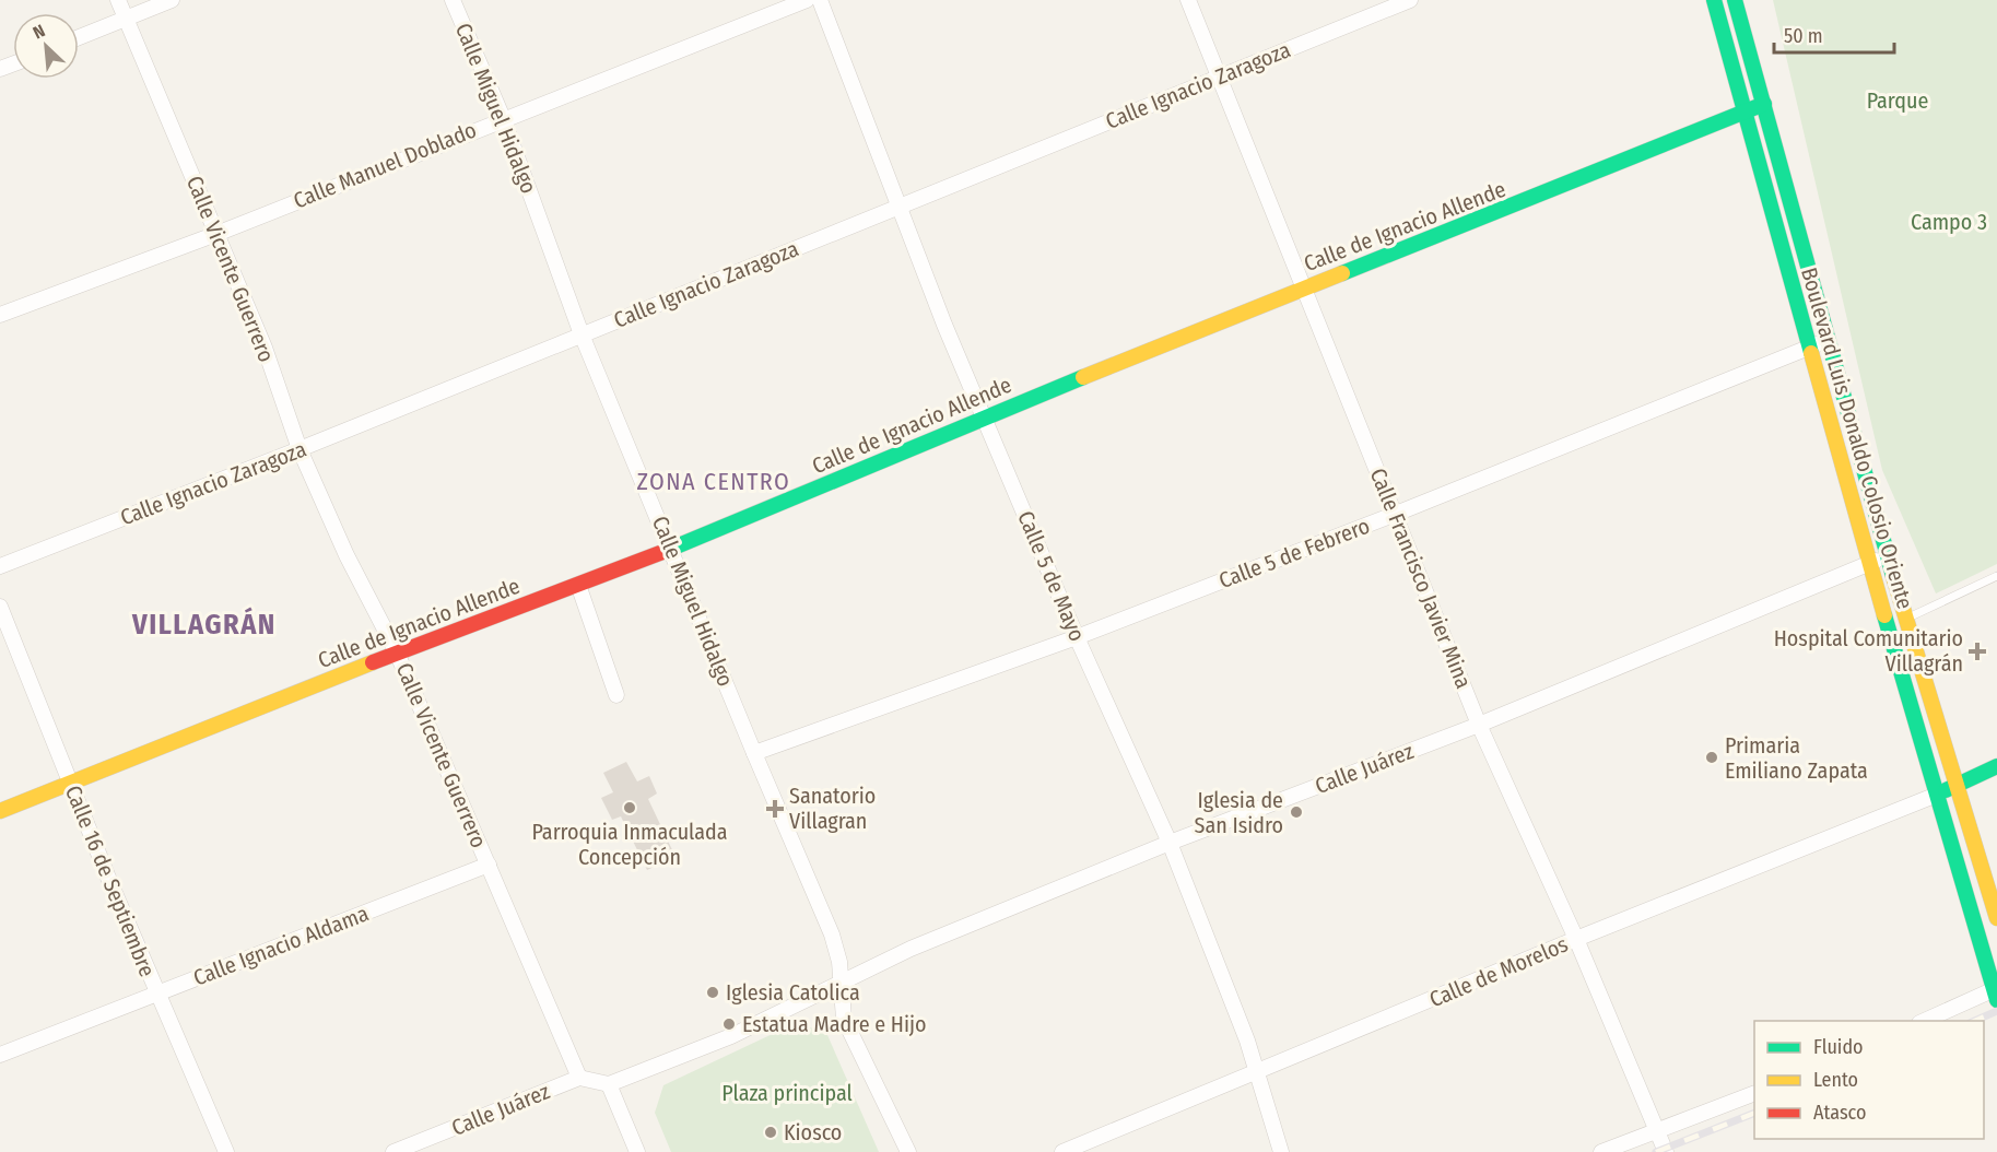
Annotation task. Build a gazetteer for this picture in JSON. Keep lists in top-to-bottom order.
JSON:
{
  "streets": {
    "main road": ["Calle de Ignacio Allende", "Boulevard Luis Donaldo Colosio Oriente"],
    "street": [
      "Calle Ignacio Zaragoza",
      "Calle Miguel Hidalgo",
      "Calle Manuel Doblado",
      "Calle Vicente Guerrero",
      "Calle 5 de Febrero",
      "Calle 5 de Mayo",
      "Calle Francisco Javier Mina",
      "Calle Juárez",
      "Calle 16 de Septiembre",
      "Calle Ignacio Aldama",
      "Calle de Morelos"
    ]
  },
  "crossings": [
    ["Calle Ignacio Zaragoza", "Calle Miguel Hidalgo"],
    ["Calle Ignacio Zaragoza", "Calle Vicente Guerrero"],
    ["Calle Ignacio Zaragoza", "Calle 5 de Mayo"],
    ["Calle Ignacio Zaragoza", "Calle Francisco Javier Mina"],
    ["Calle Miguel Hidalgo", "Calle Manuel Doblado"],
    ["Calle Miguel Hidalgo", "Calle de Ignacio Allende"],
    ["Calle Miguel Hidalgo", "Calle 5 de Febrero"],
    ["Calle Miguel Hidalgo", "Calle Juárez"],
    ["Calle Manuel Doblado", "Calle Vicente Guerrero"],
    ["Calle de Ignacio Allende", "Calle Vicente Guerrero"],
    ["Calle de Ignacio Allende", "Boulevard Luis Donaldo Colosio Oriente"],
    ["Calle de Ignacio Allende", "Calle 5 de Mayo"],
    ["Calle de Ignacio Allende", "Calle Francisco Javier Mina"],
    ["Calle de Ignacio Allende", "Calle 16 de Septiembre"],
    ["Calle Vicente Guerrero", "Calle Juárez"],
    ["Calle Vicente Guerrero", "Calle Ignacio Aldama"],
    ["Boulevard Luis Donaldo Colosio Oriente", "Calle 5 de Febrero"],
    ["Boulevard Luis Donaldo Colosio Oriente", "Calle Juárez"],
    ["Boulevard Luis Donaldo Colosio Oriente", "Calle de Morelos"],
    ["Calle 5 de Febrero", "Calle 5 de Mayo"],
    ["Calle 5 de Febrero", "Calle Francisco Javier Mina"],
    ["Calle 5 de Mayo", "Calle Juárez"],
    ["Calle 5 de Mayo", "Calle de Morelos"],
    ["Calle Francisco Javier Mina", "Calle Juárez"],
    ["Calle Francisco Javier Mina", "Calle de Morelos"],
    ["Calle 16 de Septiembre", "Calle Ignacio Aldama"]
  ],
  "districts": ["ZONA CENTRO", "VILLAGRÁN"],
  "parks": ["Parque", "Campo 3", "Plaza principal"],
  "places": {
    "health": ["Hospital Comunitario Villagrán", "Sanatorio Villagran"],
    "other": [
      "Primaria Emiliano Zapata",
      "Parroquia Inmaculada Concepción",
      "Iglesia de San Isidro",
      "Iglesia Catolica",
      "Estatua Madre e Hijo",
      "Kiosco"
    ]
  },
  "legend": ["Fluido", "Lento", "Atasco"],
  "scale_bar": "50 m",
  "north": "top left"
}
